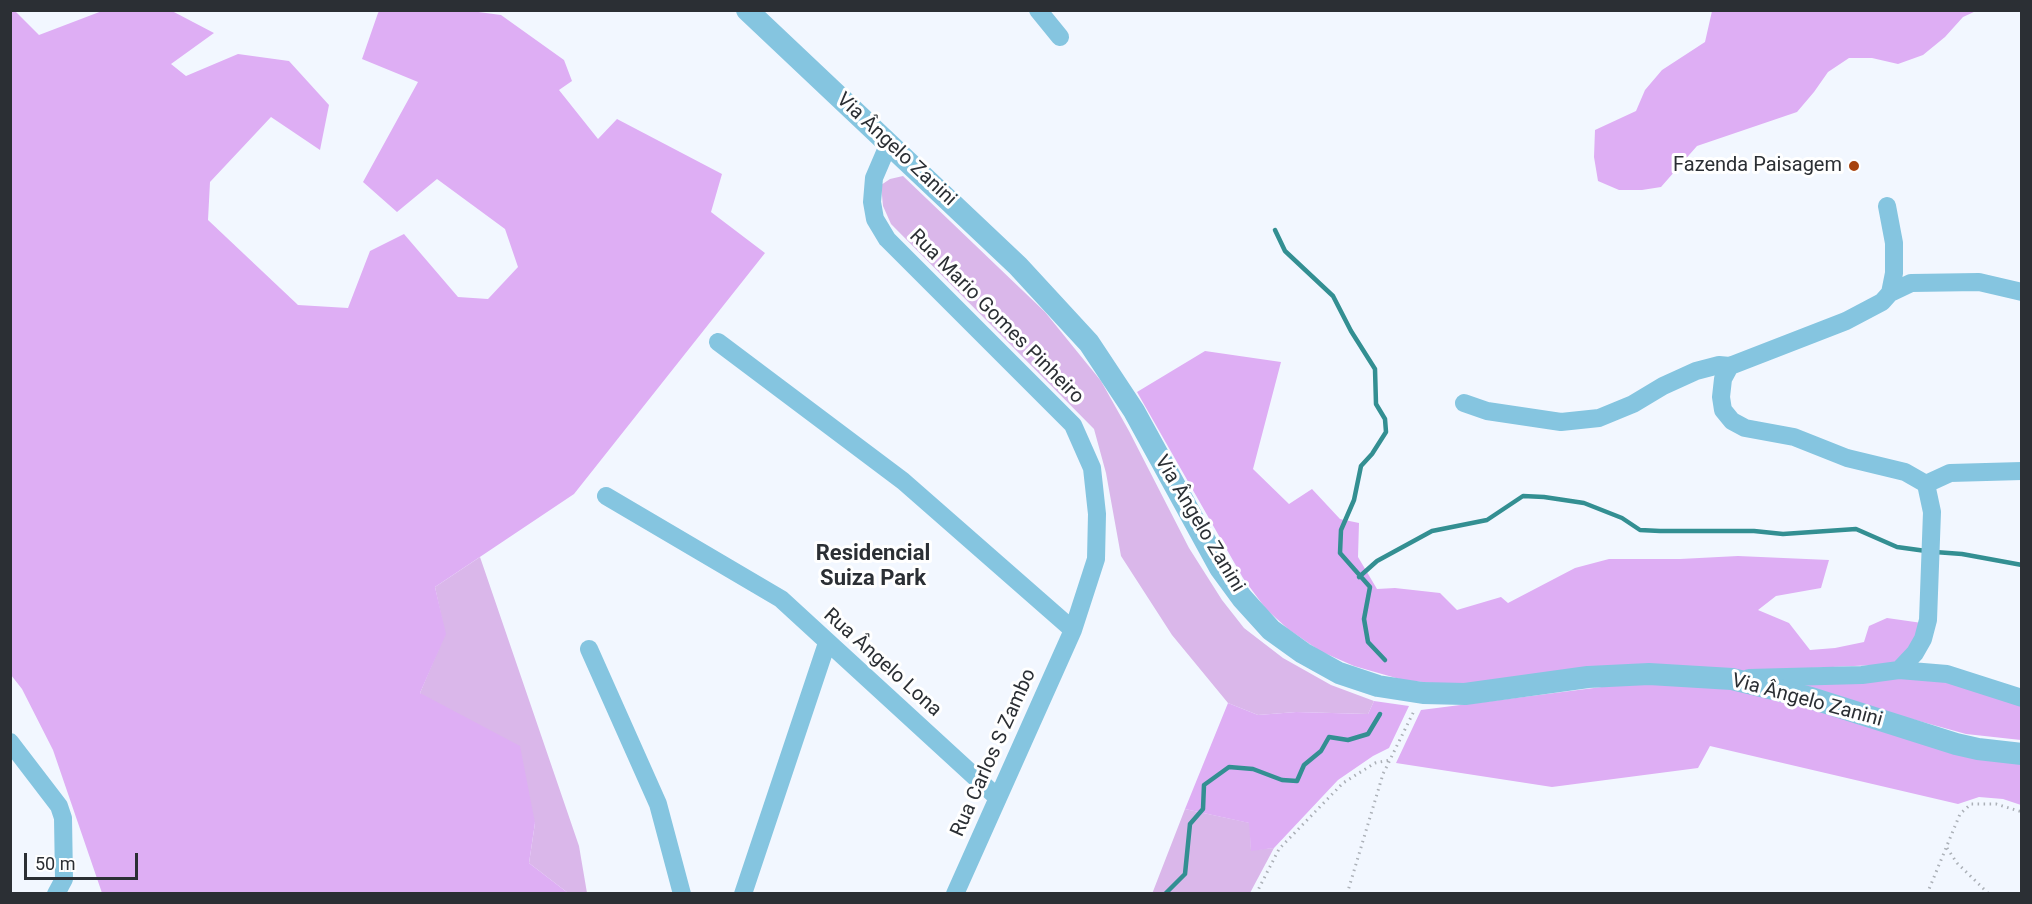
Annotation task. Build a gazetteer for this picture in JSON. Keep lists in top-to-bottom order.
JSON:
{
  "streets": {
    "street": [
      "Via Ângelo Zanini",
      "Rua Mario Gomes Pinheiro",
      "Rua Ângelo Lona",
      "Rua Carlos S Zambo"
    ]
  },
  "crossings": [
    ["Via Ângelo Zanini", "Rua Mario Gomes Pinheiro"],
    ["Rua Mario Gomes Pinheiro", "Rua Carlos S Zambo"],
    ["Rua Ângelo Lona", "Rua Carlos S Zambo"]
  ],
  "districts": ["Residencial Suiza Park"],
  "places": ["Fazenda Paisagem"],
  "scale_bar": "50 m"
}
